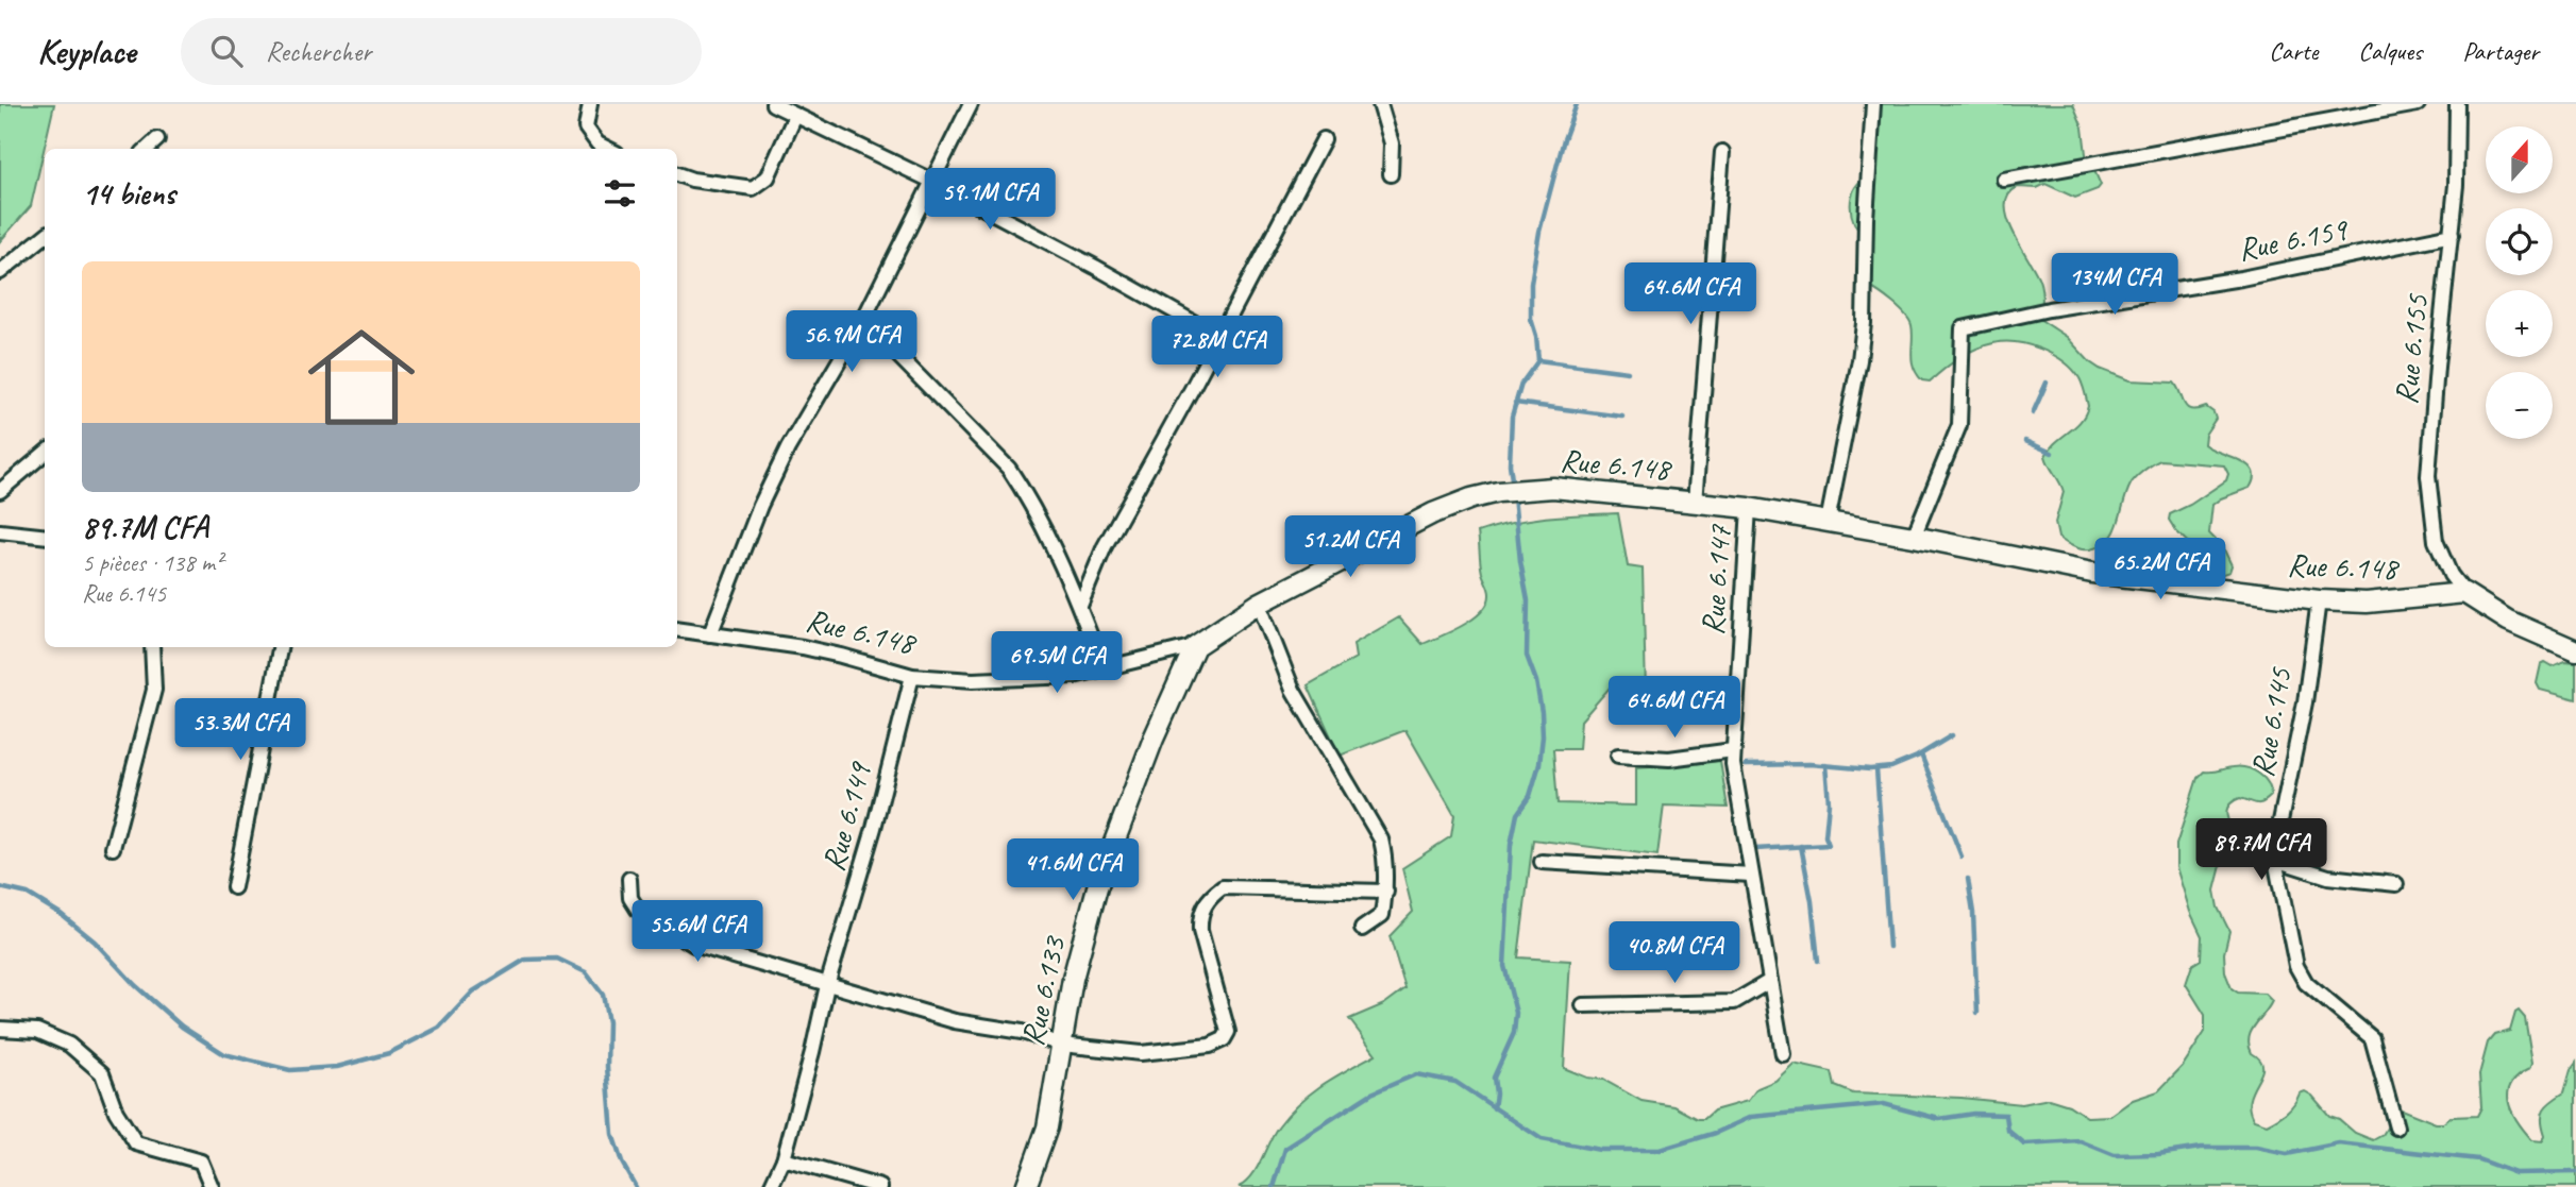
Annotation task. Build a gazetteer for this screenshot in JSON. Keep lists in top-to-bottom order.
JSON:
{
  "streets": {
    "street": [
      "Rue 6.159",
      "Rue 6.155",
      "Rue 6.148",
      "Rue 6.147",
      "Rue 6.145",
      "Rue 6.149",
      "Rue 6.133"
    ]
  },
  "crossings": [
    ["Rue 6.159", "Rue 6.155"],
    ["Rue 6.159", "Rue 6.148"],
    ["Rue 6.155", "Rue 6.148"],
    ["Rue 6.148", "Rue 6.147"],
    ["Rue 6.148", "Rue 6.145"],
    ["Rue 6.148", "Rue 6.149"],
    ["Rue 6.148", "Rue 6.133"]
  ],
  "north": "top",
  "page": {
    "header": "Keyplace",
    "search": "Rechercher",
    "nav": ["Carte", "Calques", "Partager"],
    "map_buttons": ["+", "−"],
    "heading": "14 biens",
    "price": [
      "59.1M CFA",
      "134M CFA",
      "64.6M CFA",
      "56.9M CFA",
      "72.8M CFA",
      "51.2M CFA",
      "65.2M CFA",
      "69.5M CFA",
      "64.6M CFA",
      "53.3M CFA",
      "89.7M CFA",
      "41.6M CFA",
      "55.6M CFA",
      "40.8M CFA"
    ],
    "list": [
      {
        "name": "89.7M CFA",
        "note": "5 pièces · 138 m² · Rue 6.145"
      }
    ]
  }
}
